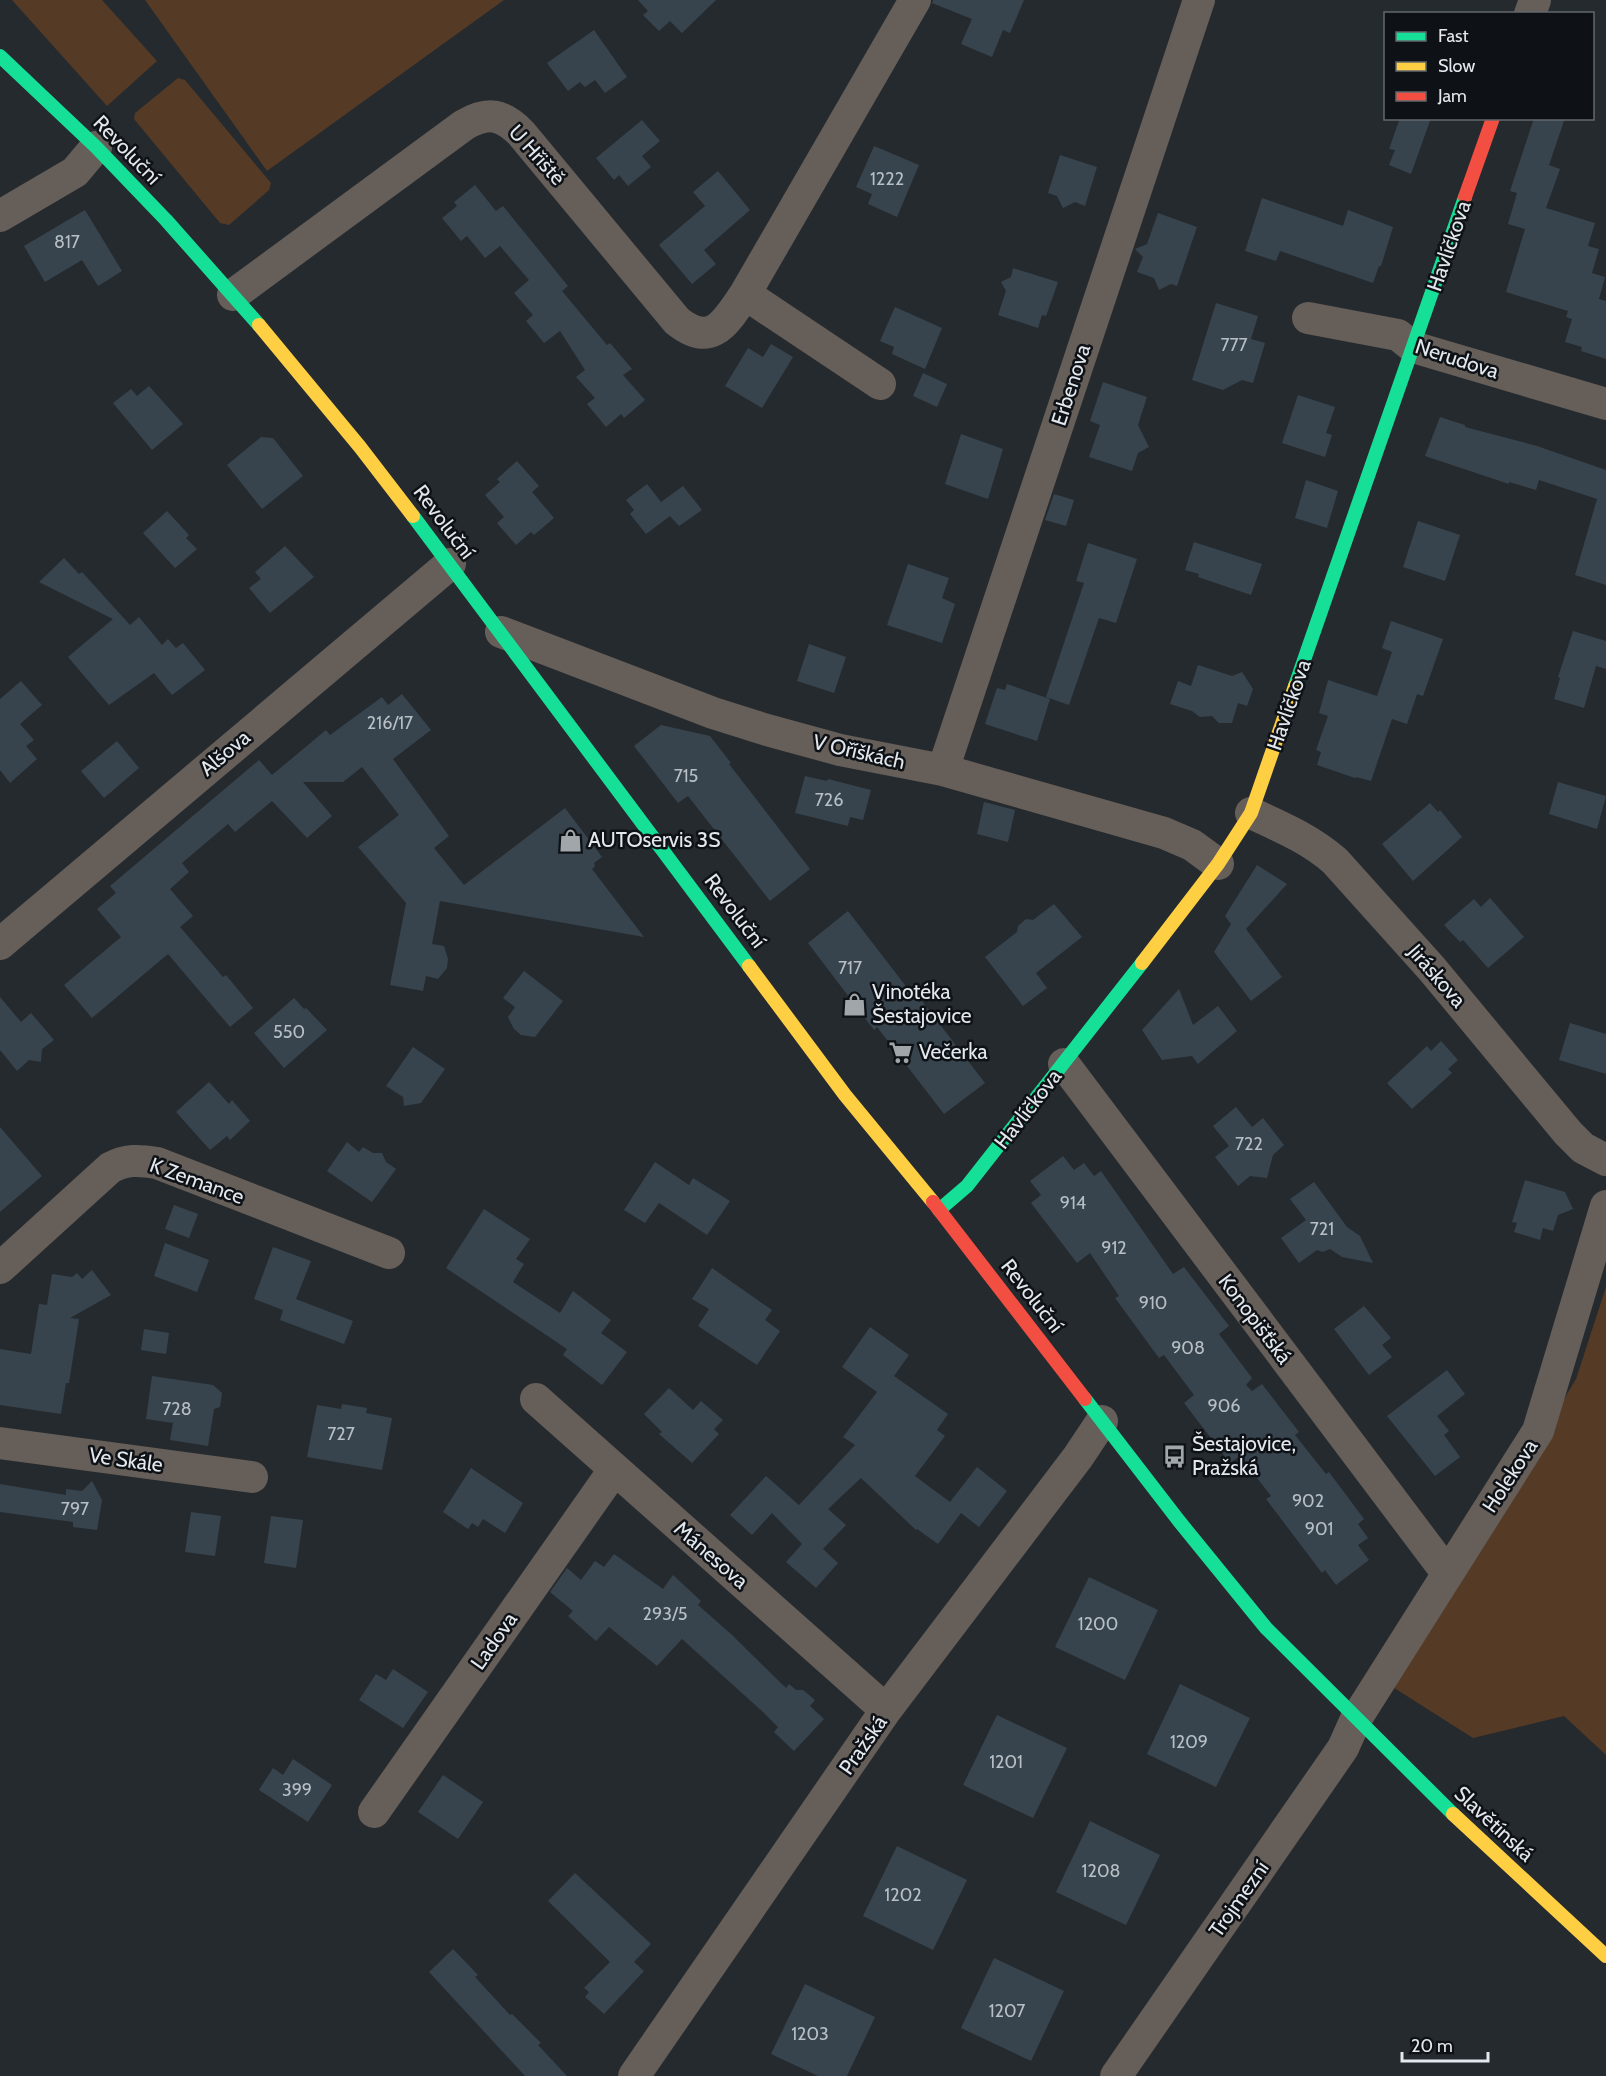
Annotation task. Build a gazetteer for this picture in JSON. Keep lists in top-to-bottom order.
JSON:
{
  "streets": {
    "street": [
      "Revoluční",
      "U Hřiště",
      "Havlíčkova",
      "Nerudova",
      "Erbenova",
      "V Oříškách",
      "Alšova",
      "Jiráskova",
      "K Zemance",
      "Konopišťská",
      "Ve Skále",
      "Holekova",
      "Mánesova",
      "Ladova",
      "Pražská",
      "Slavětínská",
      "Trojmezní"
    ]
  },
  "crossings": [
    ["Revoluční", "U Hřiště"],
    ["Revoluční", "Havlíčkova"],
    ["Revoluční", "V Oříškách"],
    ["Revoluční", "Alšova"],
    ["Revoluční", "Holekova"],
    ["Revoluční", "Pražská"],
    ["Revoluční", "Slavětínská"],
    ["Revoluční", "Trojmezní"],
    ["Havlíčkova", "Nerudova"],
    ["Havlíčkova", "V Oříškách"],
    ["Havlíčkova", "Jiráskova"],
    ["Havlíčkova", "Konopišťská"],
    ["Erbenova", "V Oříškách"],
    ["Konopišťská", "Holekova"],
    ["Holekova", "Slavětínská"],
    ["Holekova", "Trojmezní"],
    ["Mánesova", "Ladova"],
    ["Mánesova", "Pražská"],
    ["Slavětínská", "Trojmezní"]
  ],
  "places": {
    "shop": ["AUTOservis 3S", "Vinotéka Šestajovice"],
    "supermarket": ["Večerka"],
    "bus stop": ["Šestajovice, Pražská"]
  },
  "house_numbers": [
    "1222",
    "817",
    "777",
    "216/17",
    "715",
    "726",
    "717",
    "550",
    "722",
    "914",
    "721",
    "912",
    "910",
    "908",
    "906",
    "728",
    "727",
    "902",
    "797",
    "901",
    "293/5",
    "1200",
    "1209",
    "1201",
    "399",
    "1208",
    "1202",
    "1207",
    "1203"
  ],
  "legend": ["Fast", "Slow", "Jam"],
  "scale_bar": "20 m"
}
